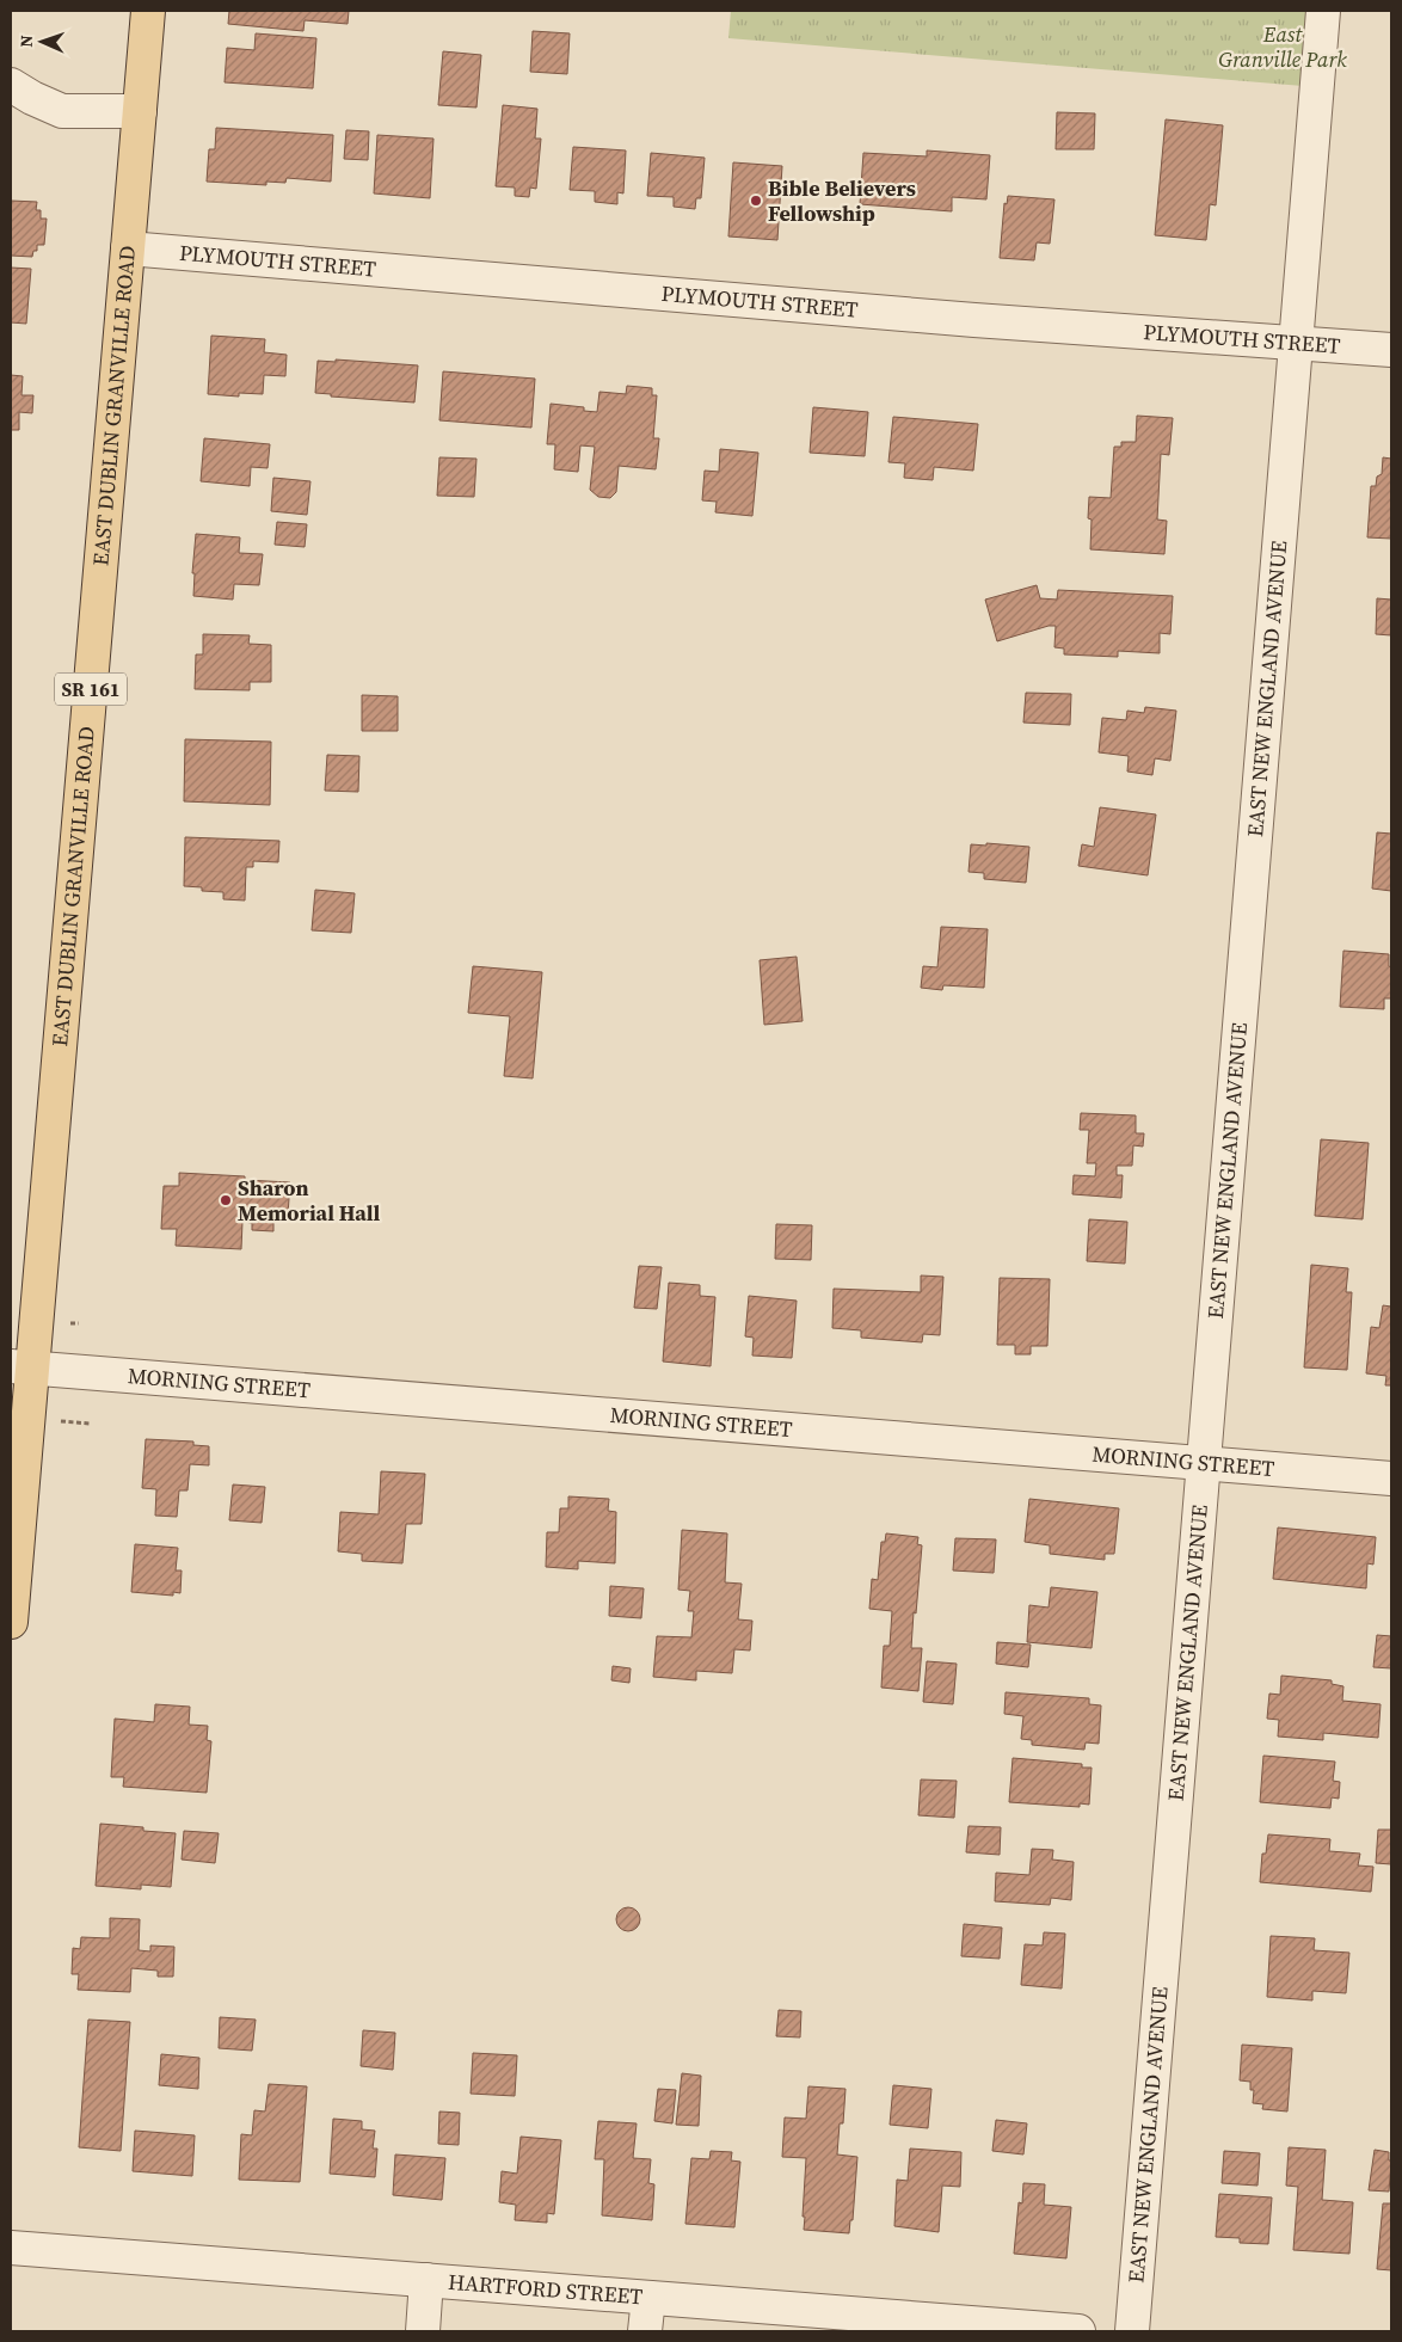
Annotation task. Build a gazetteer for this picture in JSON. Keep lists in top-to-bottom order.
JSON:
{
  "streets": {
    "main road": ["EAST DUBLIN GRANVILLE ROAD", "SR 161"],
    "street": [
      "PLYMOUTH STREET",
      "EAST NEW ENGLAND AVENUE",
      "MORNING STREET",
      "HARTFORD STREET"
    ]
  },
  "crossings": [
    ["PLYMOUTH STREET", "EAST DUBLIN GRANVILLE ROAD"],
    ["PLYMOUTH STREET", "EAST NEW ENGLAND AVENUE"],
    ["EAST DUBLIN GRANVILLE ROAD", "MORNING STREET"],
    ["EAST NEW ENGLAND AVENUE", "MORNING STREET"]
  ],
  "parks": ["East Granville Park"],
  "places": ["Bible Believers Fellowship", "Sharon Memorial Hall"],
  "north": "left"
}
